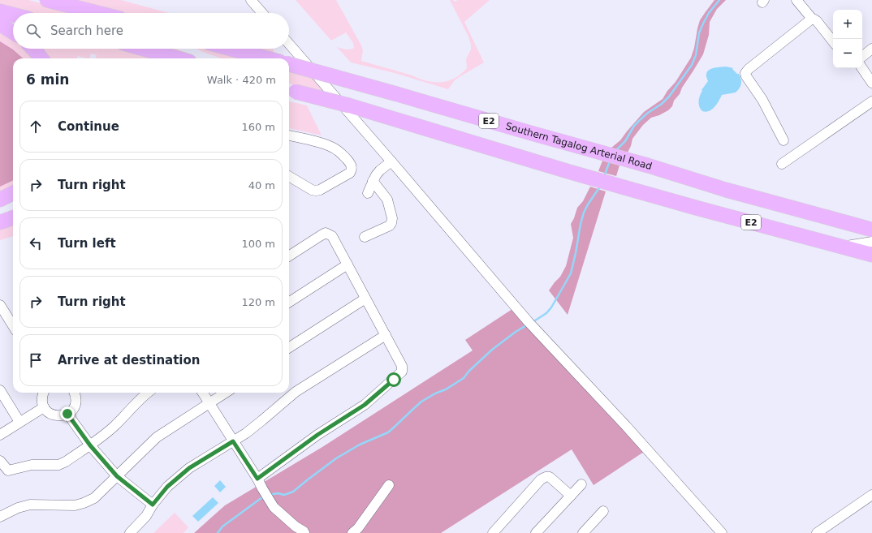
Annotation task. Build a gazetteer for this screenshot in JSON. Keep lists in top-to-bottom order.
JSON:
{
  "streets": {
    "highway": ["E2", "Southern Tagalog Arterial Road"]
  },
  "page": {
    "map_buttons": ["+", "−"],
    "search": "Search here",
    "heading": ["6 min", "Walk · 420 m"],
    "list": [
      ["Continue", "160 m"],
      ["Turn right", "40 m"],
      ["Turn left", "100 m"],
      ["Turn right", "120 m"],
      "Arrive at destination"
    ]
  }
}
